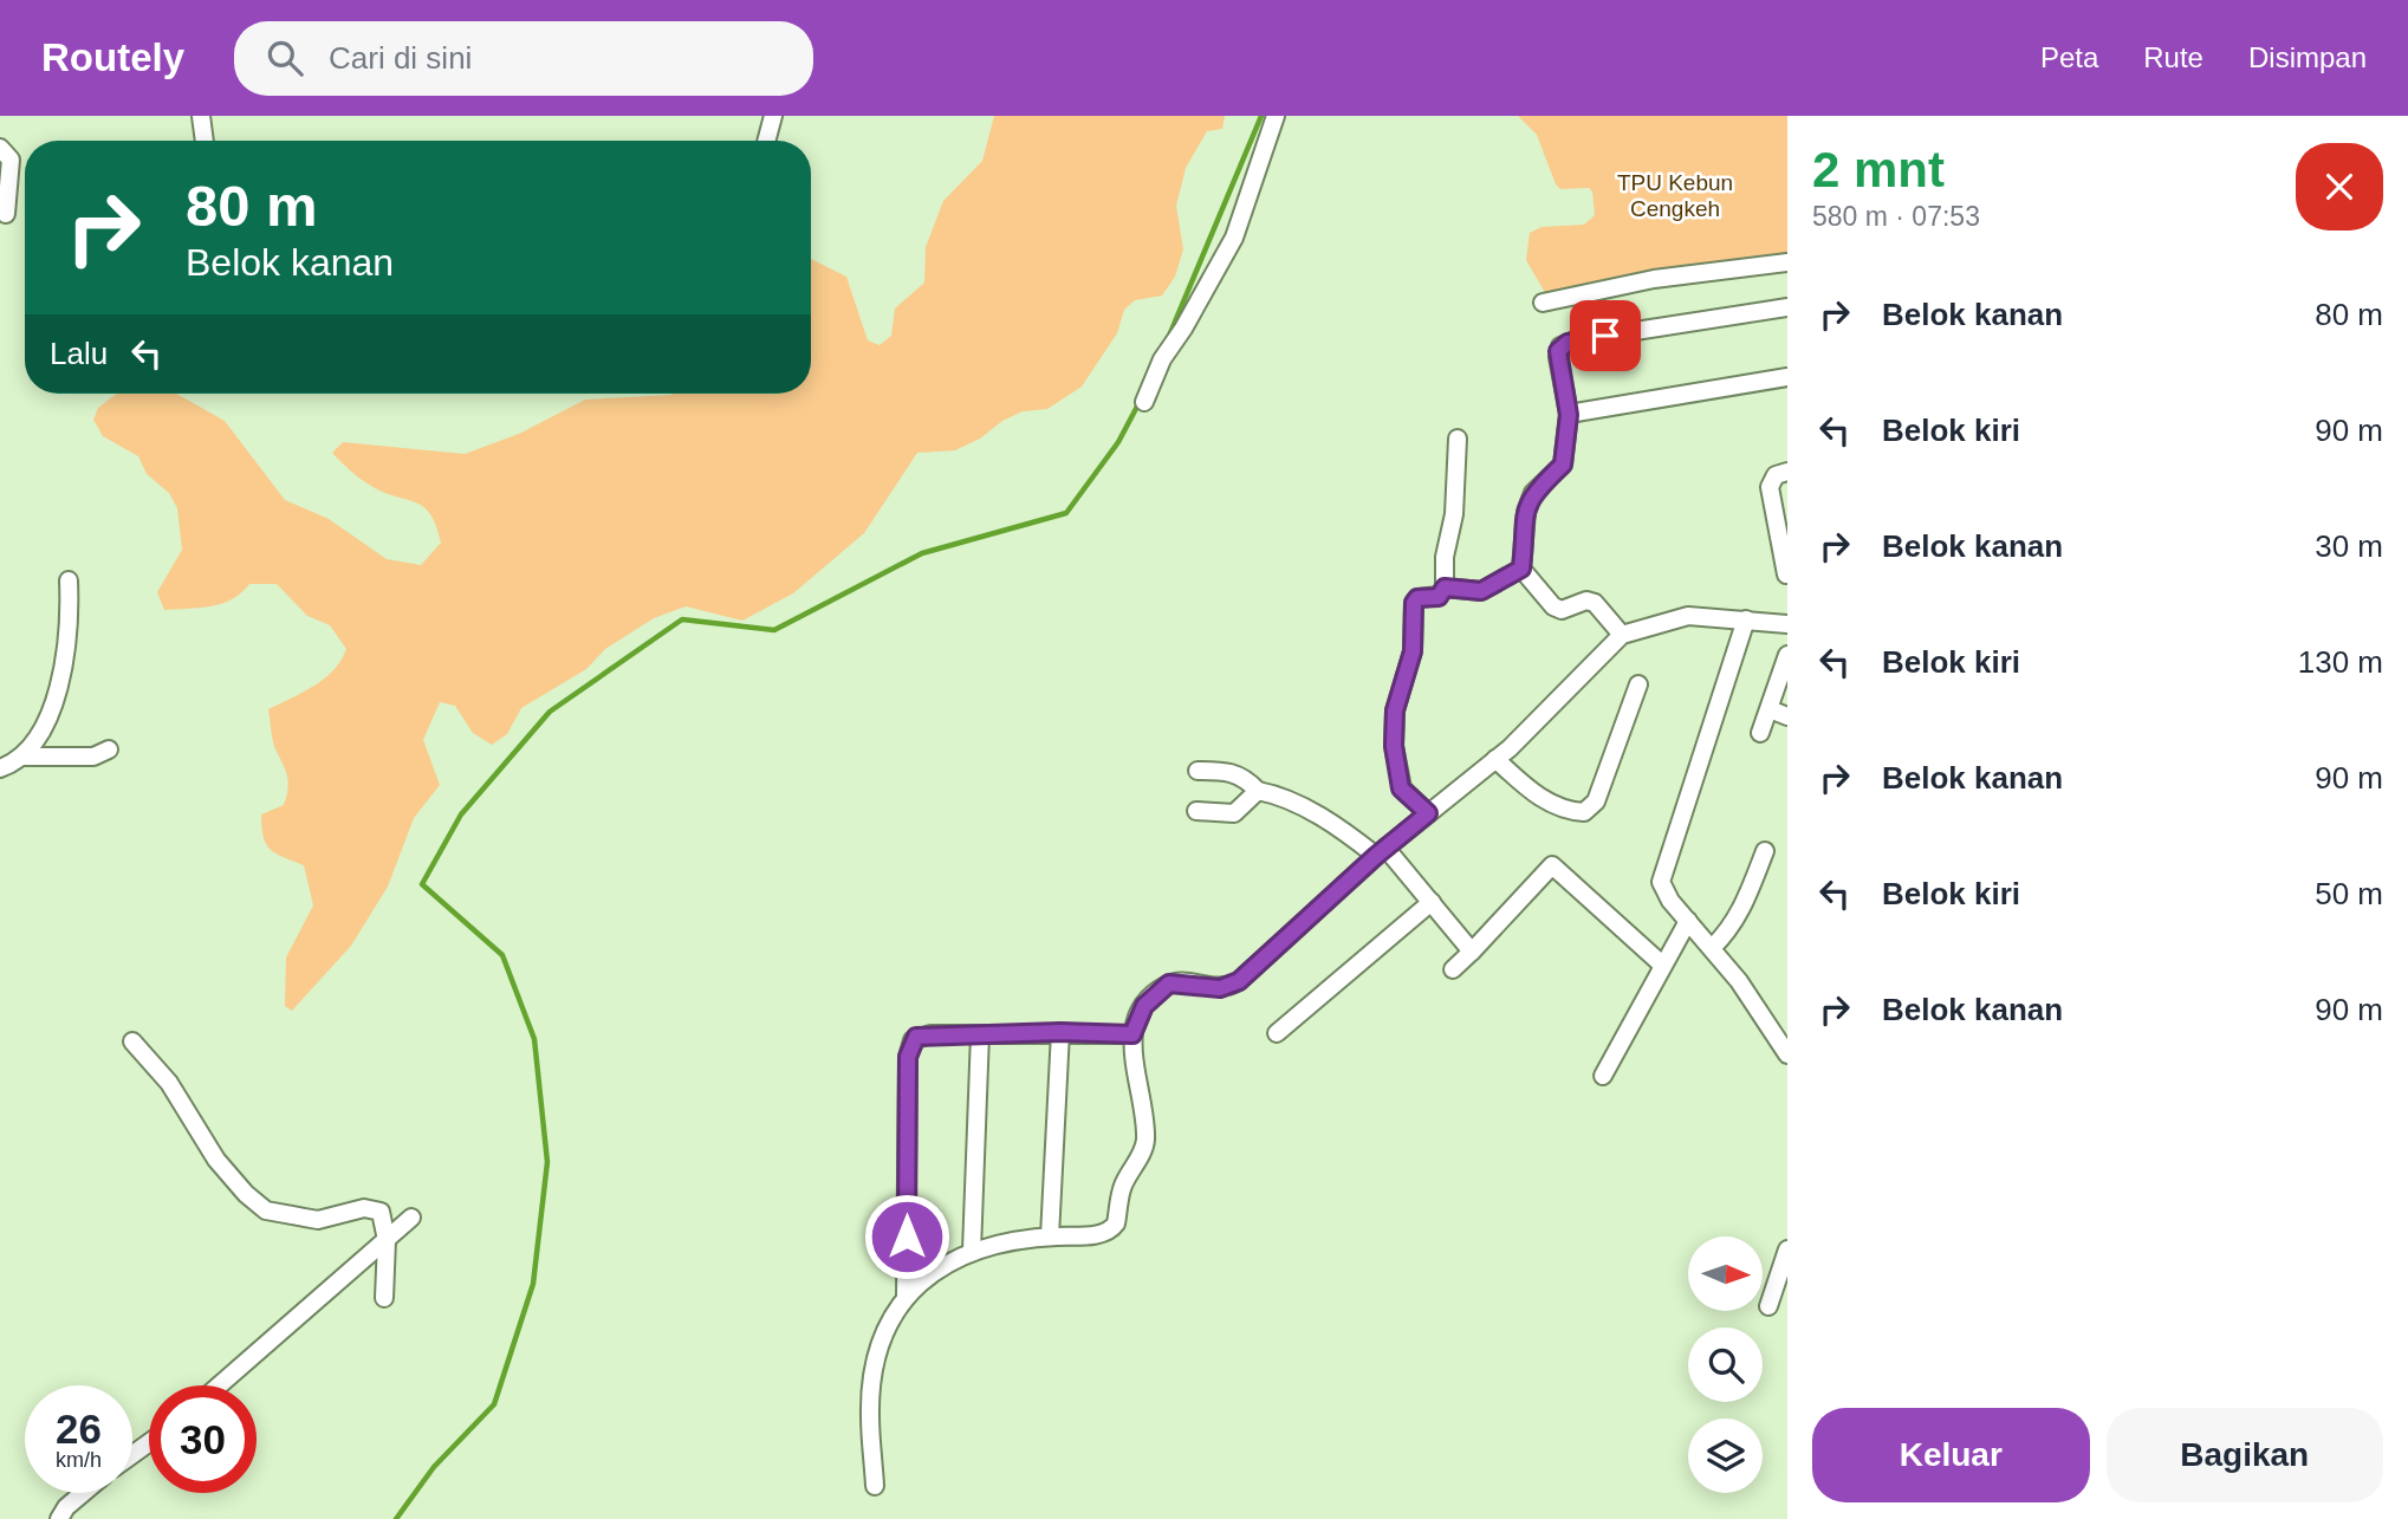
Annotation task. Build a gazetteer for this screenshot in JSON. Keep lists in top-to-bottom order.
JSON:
{
  "parks": ["TPU Kebun Cengkeh"],
  "north": "right",
  "page": {
    "header": "Routely",
    "search": "Cari di sini",
    "nav": ["Peta", "Rute", "Disimpan"],
    "heading": ["2 mnt", "580 m · 07:53"],
    "turn": ["80 m", "Belok kanan"],
    "list": [
      {
        "name": "Belok kanan",
        "value": "80 m"
      },
      {
        "name": "Belok kiri",
        "value": "90 m"
      },
      {
        "name": "Belok kanan",
        "value": "30 m"
      },
      {
        "name": "Belok kiri",
        "value": "130 m"
      },
      {
        "name": "Belok kanan",
        "value": "90 m"
      },
      {
        "name": "Belok kiri",
        "value": "50 m"
      },
      {
        "name": "Belok kanan",
        "value": "90 m"
      }
    ],
    "then": "Lalu",
    "speed": "26 km/h",
    "limit": "30",
    "buttons": ["Keluar", "Bagikan"]
  }
}
